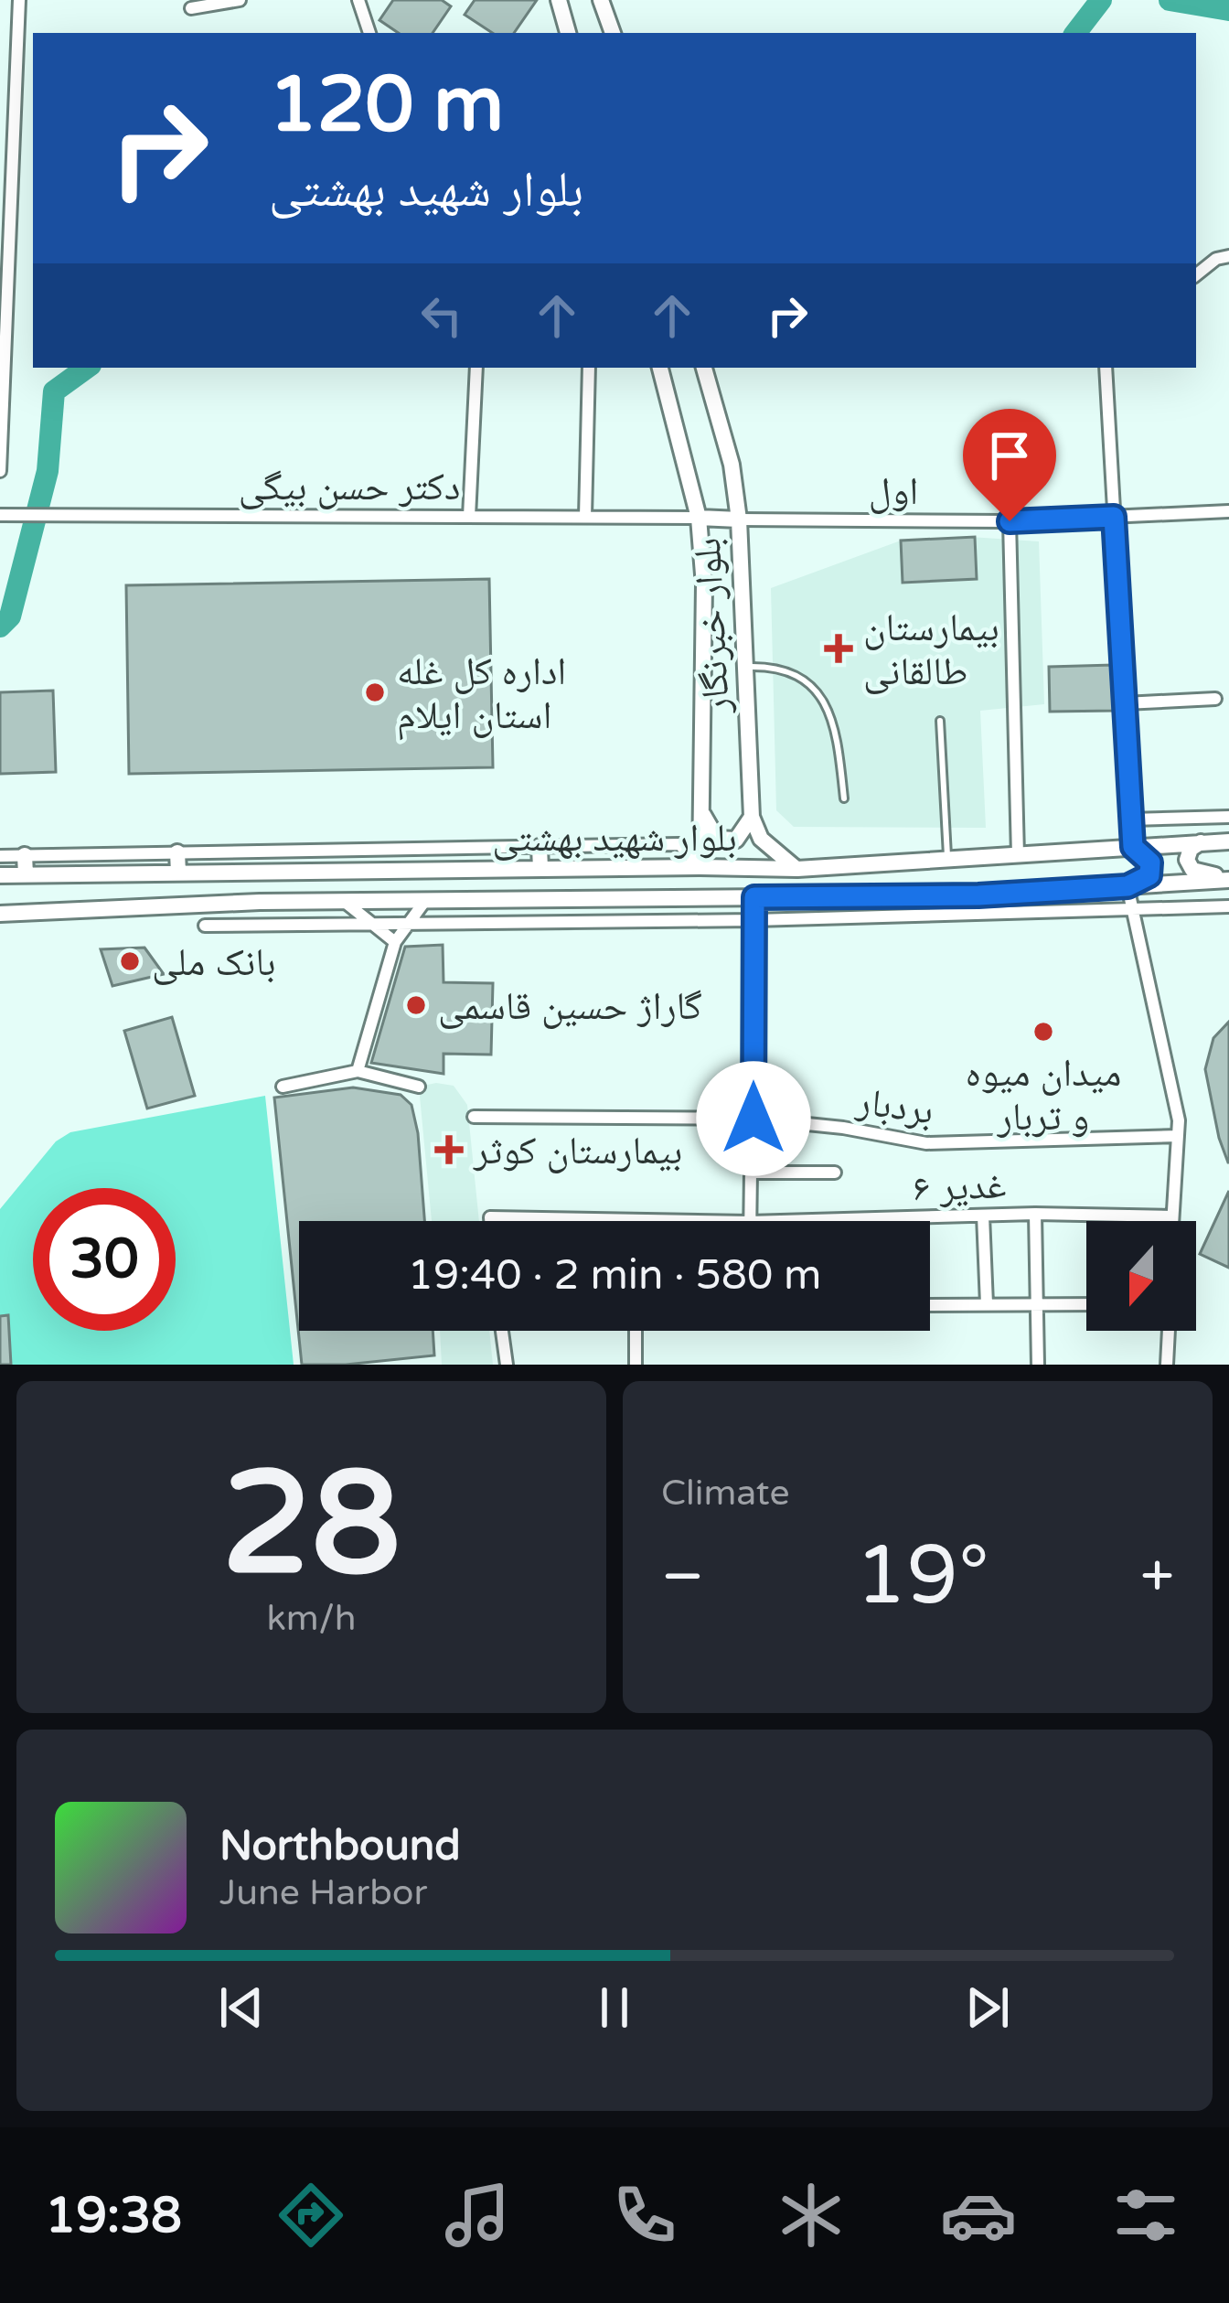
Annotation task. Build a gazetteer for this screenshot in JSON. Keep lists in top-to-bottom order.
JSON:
{
  "streets": {
    "main road": ["بلوار خبرنگار", "بلوار شهید بهشتی"],
    "street": [
      "دکتر حسن بیگی",
      "اول",
      "بردبار",
      "غدیر ۶"
    ]
  },
  "crossings": [
    ["دکتر حسن بیگی", "بلوار خبرنگار"],
    ["اول", "بلوار خبرنگار"],
    ["بلوار خبرنگار", "بلوار شهید بهشتی"]
  ],
  "places": {
    "health": ["بیمارستان طالقانی", "بیمارستان کوثر"],
    "other": [
      "اداره کل غله استان ایلام",
      "بانک ملی",
      "گاراژ حسین قاسمی",
      "میدان میوه و تربار"
    ]
  },
  "north": "bottom",
  "page": {
    "turn": ["120 m", "بلوار شهید بهشتی"],
    "limit": "30",
    "trip": "19:40 · 2 min · 580 m",
    "tile": [
      ["28", "km/h"],
      "Climate"
    ],
    "heat": ["−", "19°", "+"],
    "song": ["Northbound", "June Harbor"],
    "tabs": "19:38"
  }
}
